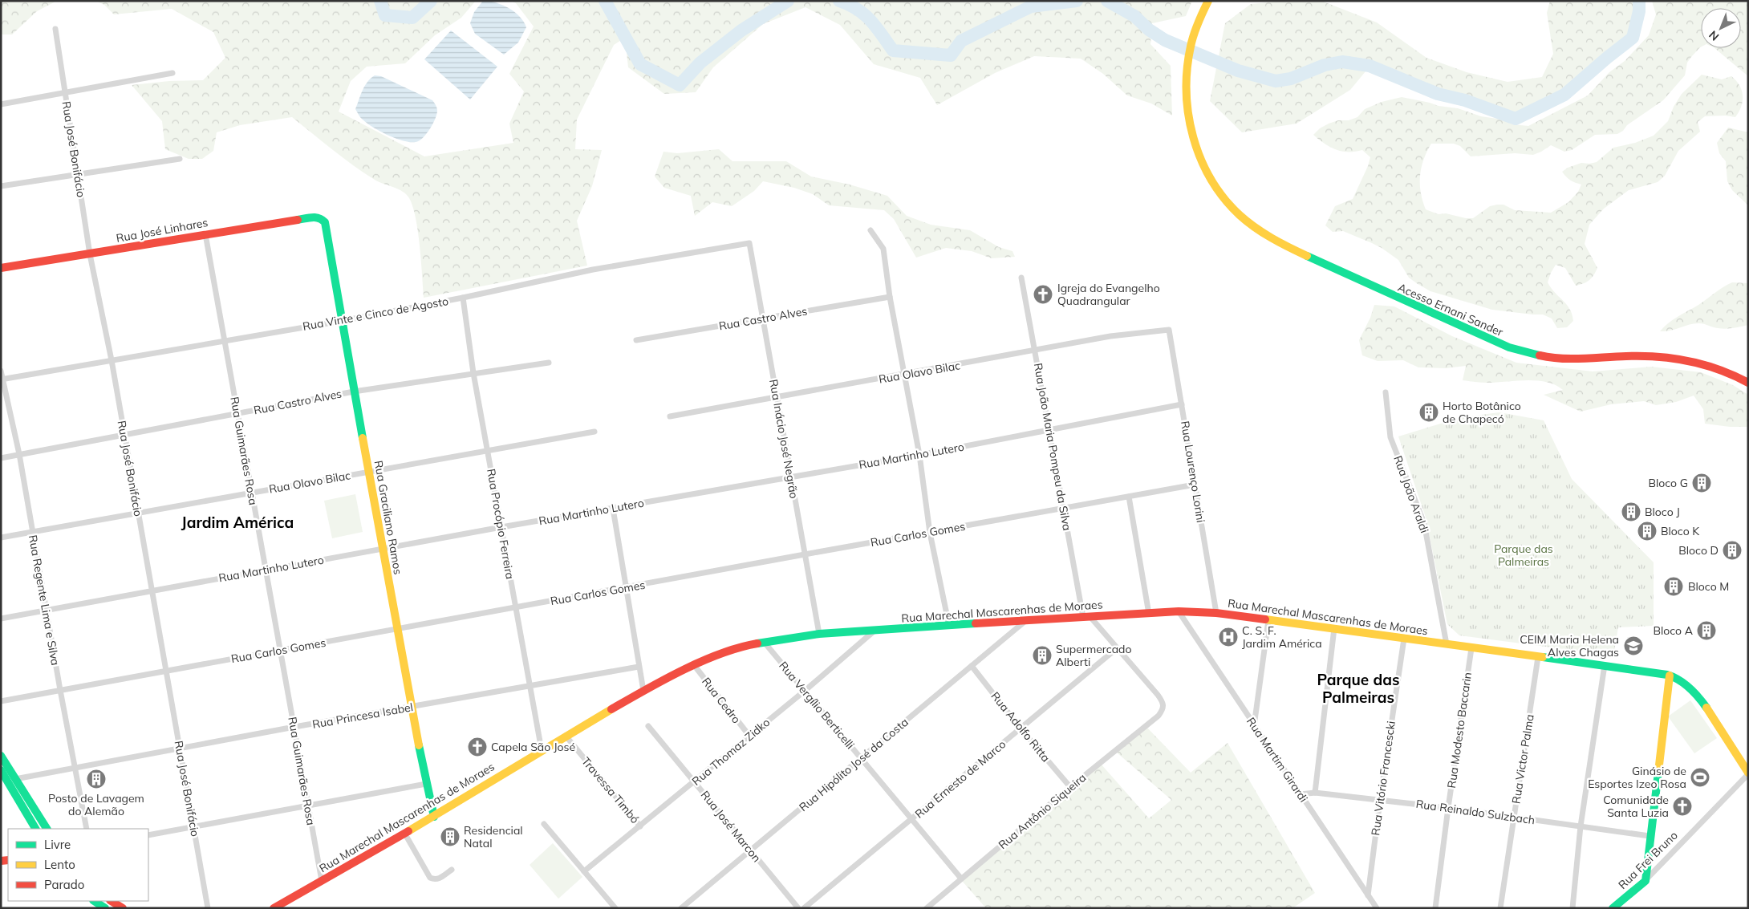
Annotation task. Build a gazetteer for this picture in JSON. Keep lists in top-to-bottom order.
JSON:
{
  "streets": {
    "main road": [
      "Rua José Linhares",
      "Acesso Ernani Sander",
      "Rua Graciliano Ramos",
      "Rua Marechal Mascarenhas de Moraes",
      "Rua Frei Bruno"
    ],
    "street": [
      "Rua José Bonifácio",
      "Rua Vinte e Cinco de Agosto",
      "Rua Castro Alves",
      "Rua Olavo Bilac",
      "Rua Inácio José Negrão",
      "Rua João Maria Pompeu da Silva",
      "Rua Guimarães Rosa",
      "Rua Martinho Lutero",
      "Rua Lourenço Lorini",
      "Rua João Araldi",
      "Rua Procópio Ferreira",
      "Rua Carlos Gomes",
      "Rua Regente Lima e Silva",
      "Rua Cedro",
      "Rua Vergílio Berticelli",
      "Rua Princesa Isabel",
      "Rua Adolfo Ritta",
      "Rua Modesto Baccarin",
      "Rua Thomaz Zidko",
      "Rua Victor Palma",
      "Rua Martim Girardi",
      "Rua Hipólito José da Costa",
      "Rua Vitório Francescki",
      "Rua Ernesto de Marco",
      "Travessa Timbó",
      "Rua Antônio Siqueira",
      "Rua Reinaldo Sulzbach",
      "Rua José Marcon"
    ]
  },
  "crossings": [
    ["Rua José Bonifácio", "Rua José Linhares"],
    ["Rua José Bonifácio", "Rua Vinte e Cinco de Agosto"],
    ["Rua José Bonifácio", "Rua Castro Alves"],
    ["Rua José Bonifácio", "Rua Olavo Bilac"],
    ["Rua José Bonifácio", "Rua Martinho Lutero"],
    ["Rua José Bonifácio", "Rua Carlos Gomes"],
    ["Rua José Bonifácio", "Rua Princesa Isabel"],
    ["Rua José Linhares", "Rua Guimarães Rosa"],
    ["Rua José Linhares", "Rua Graciliano Ramos"],
    ["Rua Vinte e Cinco de Agosto", "Rua Inácio José Negrão"],
    ["Rua Vinte e Cinco de Agosto", "Rua Guimarães Rosa"],
    ["Rua Vinte e Cinco de Agosto", "Rua Graciliano Ramos"],
    ["Rua Vinte e Cinco de Agosto", "Rua Procópio Ferreira"],
    ["Rua Vinte e Cinco de Agosto", "Rua Regente Lima e Silva"],
    ["Rua Castro Alves", "Rua Inácio José Negrão"],
    ["Rua Castro Alves", "Rua Guimarães Rosa"],
    ["Rua Castro Alves", "Rua Graciliano Ramos"],
    ["Rua Castro Alves", "Rua Procópio Ferreira"],
    ["Rua Castro Alves", "Rua Regente Lima e Silva"],
    ["Rua Olavo Bilac", "Rua Inácio José Negrão"],
    ["Rua Olavo Bilac", "Rua João Maria Pompeu da Silva"],
    ["Rua Olavo Bilac", "Rua Guimarães Rosa"],
    ["Rua Olavo Bilac", "Rua Lourenço Lorini"],
    ["Rua Olavo Bilac", "Rua Graciliano Ramos"],
    ["Rua Olavo Bilac", "Rua Procópio Ferreira"],
    ["Rua Olavo Bilac", "Rua Regente Lima e Silva"],
    ["Rua Inácio José Negrão", "Rua Martinho Lutero"],
    ["Rua Inácio José Negrão", "Rua Carlos Gomes"],
    ["Rua Inácio José Negrão", "Rua Marechal Mascarenhas de Moraes"],
    ["Rua João Maria Pompeu da Silva", "Rua Martinho Lutero"],
    ["Rua João Maria Pompeu da Silva", "Rua Carlos Gomes"],
    ["Rua João Maria Pompeu da Silva", "Rua Marechal Mascarenhas de Moraes"],
    ["Rua Guimarães Rosa", "Rua Martinho Lutero"],
    ["Rua Guimarães Rosa", "Rua Carlos Gomes"],
    ["Rua Guimarães Rosa", "Rua Marechal Mascarenhas de Moraes"],
    ["Rua Guimarães Rosa", "Rua Princesa Isabel"],
    ["Rua Martinho Lutero", "Rua Lourenço Lorini"],
    ["Rua Martinho Lutero", "Rua Graciliano Ramos"],
    ["Rua Martinho Lutero", "Rua Procópio Ferreira"],
    ["Rua Martinho Lutero", "Rua Regente Lima e Silva"],
    ["Rua Lourenço Lorini", "Rua Carlos Gomes"],
    ["Rua Lourenço Lorini", "Rua Marechal Mascarenhas de Moraes"],
    ["Rua João Araldi", "Rua Marechal Mascarenhas de Moraes"],
    ["Rua Graciliano Ramos", "Rua Carlos Gomes"],
    ["Rua Graciliano Ramos", "Rua Marechal Mascarenhas de Moraes"],
    ["Rua Graciliano Ramos", "Rua Princesa Isabel"],
    ["Rua Procópio Ferreira", "Rua Carlos Gomes"],
    ["Rua Procópio Ferreira", "Rua Marechal Mascarenhas de Moraes"],
    ["Rua Procópio Ferreira", "Rua Princesa Isabel"],
    ["Rua Carlos Gomes", "Rua Regente Lima e Silva"],
    ["Rua Regente Lima e Silva", "Rua Princesa Isabel"],
    ["Rua Marechal Mascarenhas de Moraes", "Rua Cedro"],
    ["Rua Marechal Mascarenhas de Moraes", "Rua Vergílio Berticelli"],
    ["Rua Marechal Mascarenhas de Moraes", "Rua Modesto Baccarin"],
    ["Rua Marechal Mascarenhas de Moraes", "Rua Thomaz Zidko"],
    ["Rua Marechal Mascarenhas de Moraes", "Rua Victor Palma"],
    ["Rua Marechal Mascarenhas de Moraes", "Rua Martim Girardi"],
    ["Rua Marechal Mascarenhas de Moraes", "Rua Hipólito José da Costa"],
    ["Rua Marechal Mascarenhas de Moraes", "Rua Vitório Francescki"],
    ["Rua Marechal Mascarenhas de Moraes", "Travessa Timbó"],
    ["Rua Marechal Mascarenhas de Moraes", "Rua Frei Bruno"],
    ["Rua Cedro", "Rua Thomaz Zidko"],
    ["Rua Vergílio Berticelli", "Rua Thomaz Zidko"],
    ["Rua Vergílio Berticelli", "Rua Hipólito José da Costa"],
    ["Rua Vergílio Berticelli", "Rua Ernesto de Marco"],
    ["Rua Vergílio Berticelli", "Rua Antônio Siqueira"],
    ["Rua Adolfo Ritta", "Rua Hipólito José da Costa"],
    ["Rua Adolfo Ritta", "Rua Ernesto de Marco"],
    ["Rua Adolfo Ritta", "Rua Antônio Siqueira"],
    ["Rua Modesto Baccarin", "Rua Reinaldo Sulzbach"],
    ["Rua Thomaz Zidko", "Travessa Timbó"],
    ["Rua Thomaz Zidko", "Rua José Marcon"],
    ["Rua Victor Palma", "Rua Reinaldo Sulzbach"],
    ["Rua Martim Girardi", "Rua Vitório Francescki"],
    ["Rua Martim Girardi", "Rua Reinaldo Sulzbach"],
    ["Rua Hipólito José da Costa", "Rua José Marcon"],
    ["Rua Vitório Francescki", "Rua Reinaldo Sulzbach"],
    ["Rua Ernesto de Marco", "Rua Antônio Siqueira"]
  ],
  "districts": ["Jardim América", "Parque das Palmeiras"],
  "parks": ["Parque das Palmeiras"],
  "places": {
    "church": ["Igreja do Evangelho Quadrangular", "Capela São José", "Comunidade Santa Luzia"],
    "building": [
      "Horto Botânico de Chapecó",
      "Bloco G",
      "Bloco J",
      "Bloco K",
      "Bloco D",
      "Bloco M",
      "Bloco A",
      "Supermercado Alberti",
      "Posto de Lavagem do Alemão",
      "Residencial Natal"
    ],
    "hospital": ["C. S. F. Jardim América"],
    "school or university": ["CEIM Maria Helena Alves Chagas"],
    "sports": ["Ginásio de Esportes Izeo Rosa"]
  },
  "legend": ["Livre", "Lento", "Parado"],
  "north": "bottom left"
}
